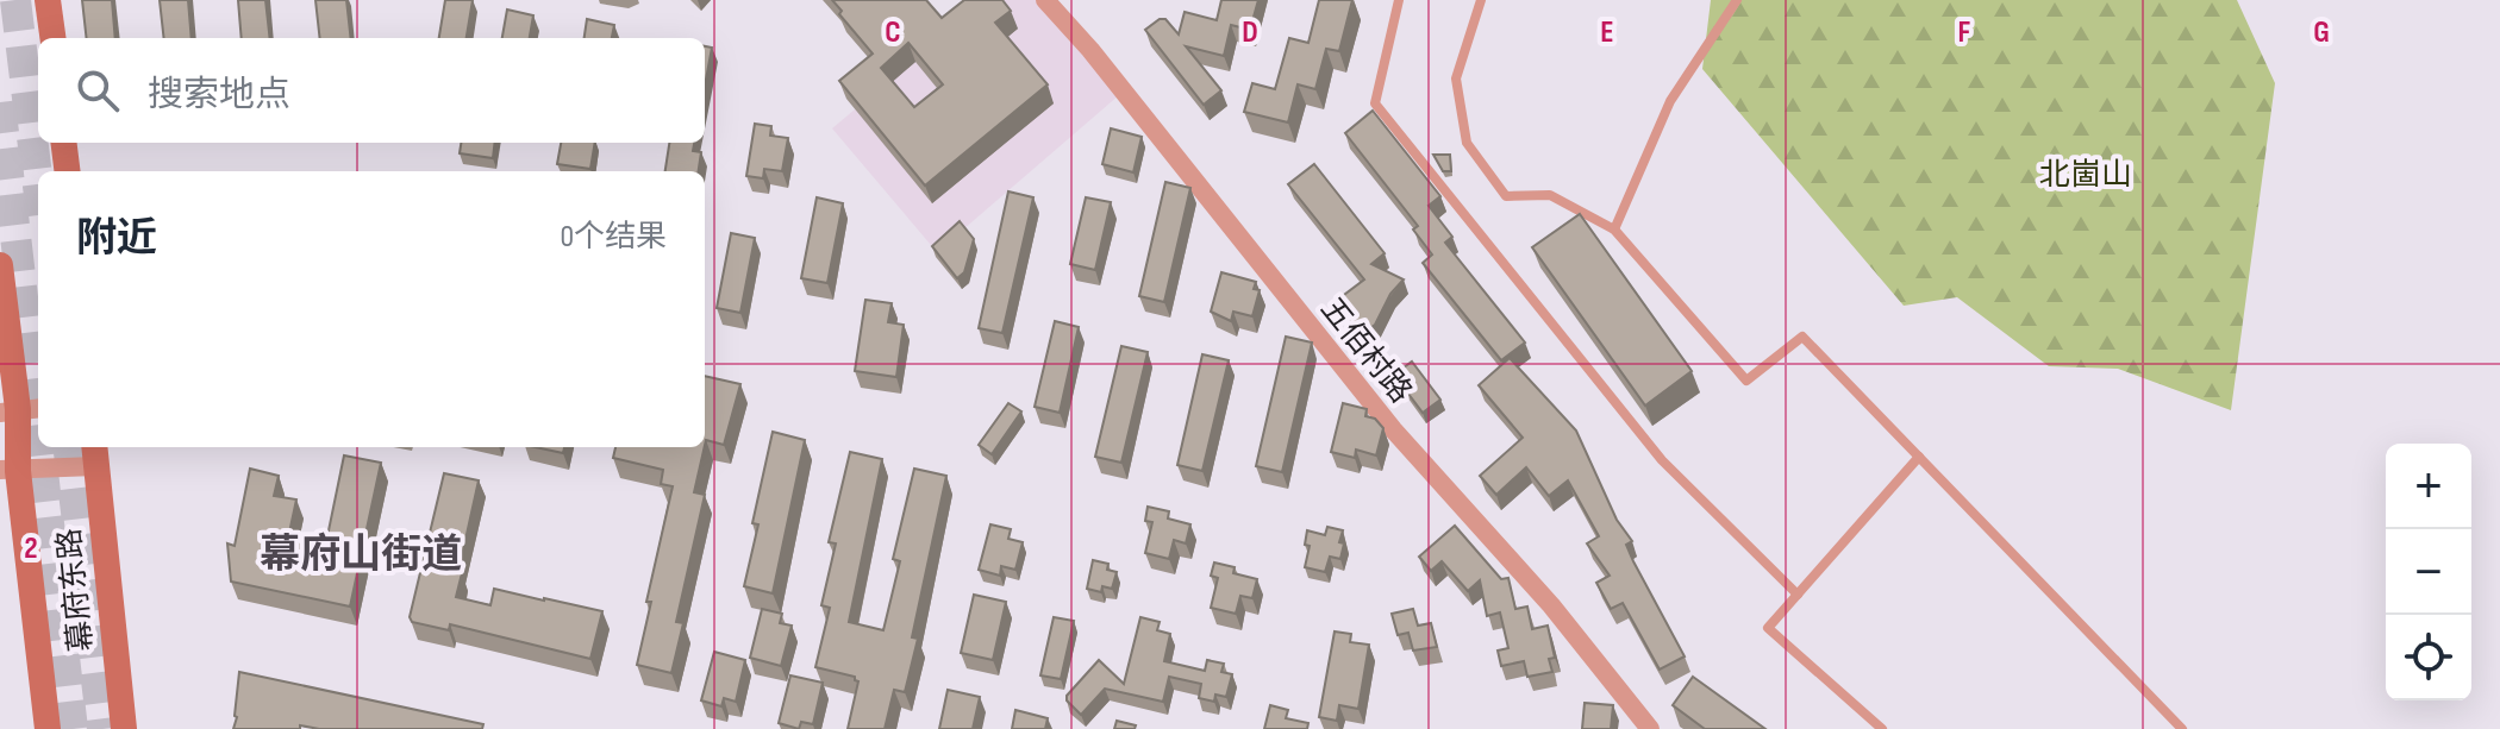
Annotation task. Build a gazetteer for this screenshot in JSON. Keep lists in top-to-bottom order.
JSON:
{
  "streets": {
    "main road": ["幕府东路"],
    "street": ["五佰村路"]
  },
  "districts": ["幕府山街道"],
  "parks": ["北崮山"],
  "page": {
    "search": "搜索地点",
    "heading": ["附近", "0个结果"],
    "map_buttons": ["+", "−"]
  },
  "grid": {
    "columns": [
      "C",
      "D",
      "E",
      "F",
      "G"
    ],
    "rows": ["2"]
  }
}
